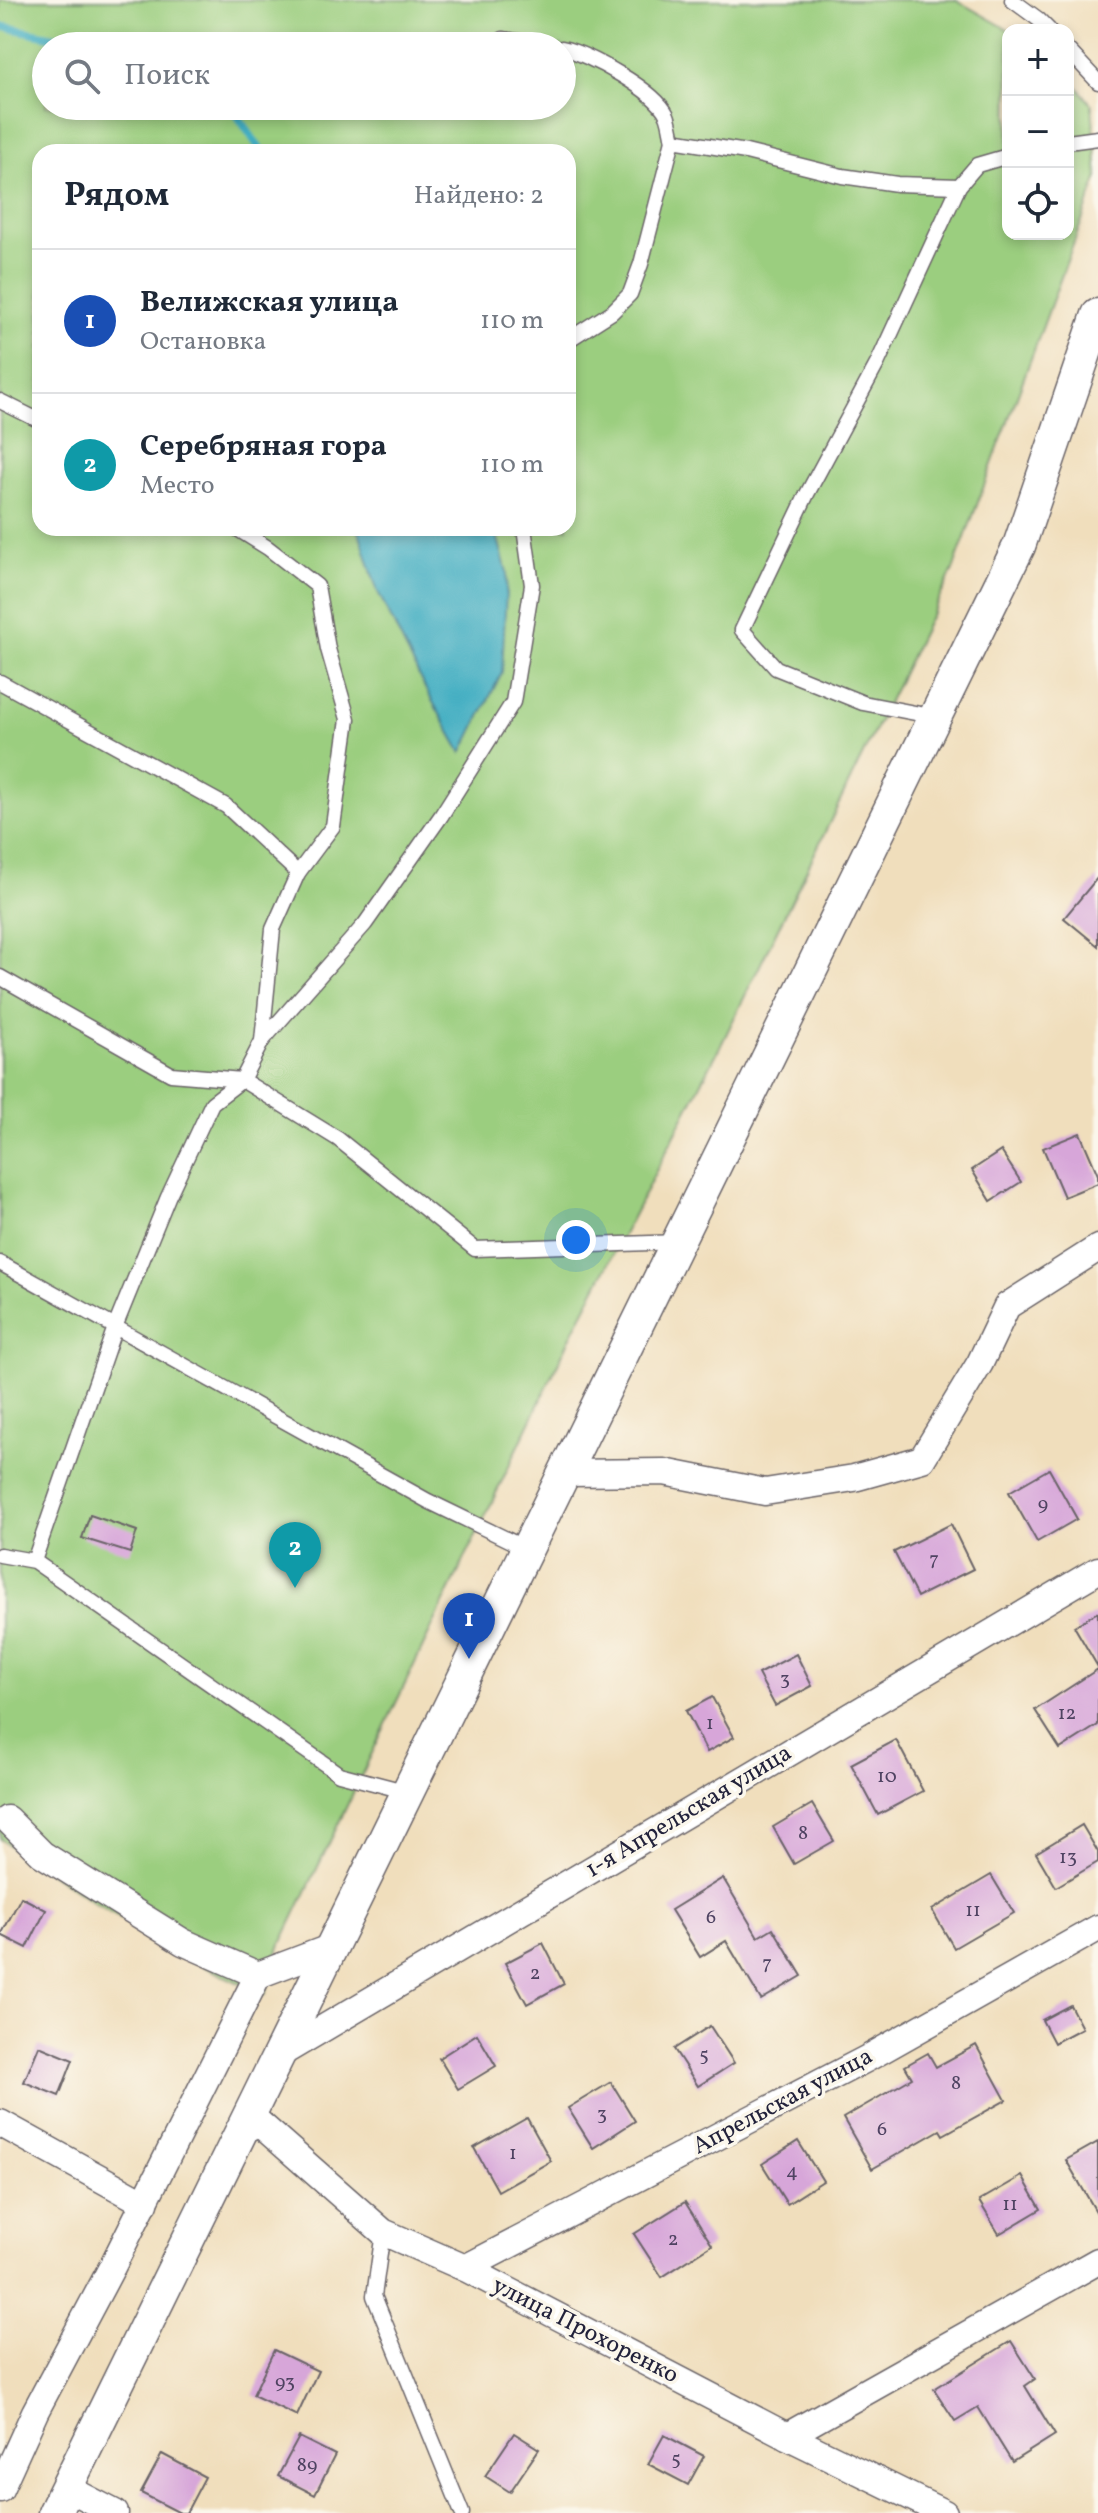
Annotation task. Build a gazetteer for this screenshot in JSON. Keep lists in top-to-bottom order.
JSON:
{
  "streets": {
    "street": ["1-я Апрельская улица", "Апрельская улица", "улица Прохоренко"]
  },
  "crossings": [
    ["Апрельская улица", "улица Прохоренко"]
  ],
  "house_numbers": [
    "9",
    "7",
    "3",
    "12",
    "1",
    "10",
    "8",
    "13",
    "11",
    "6",
    "7",
    "2",
    "5",
    "8",
    "3",
    "6",
    "1",
    "4",
    "11",
    "2",
    "93",
    "5",
    "89"
  ],
  "page": {
    "map_buttons": ["+", "−"],
    "search": "Поиск",
    "heading": ["Рядом", "Найдено: 2"],
    "list": [
      {
        "mark": "1",
        "name": "Велижская улица",
        "note": "Остановка",
        "value": "110 m"
      },
      {
        "mark": "2",
        "name": "Серебряная гора",
        "note": "Место",
        "value": "110 m"
      }
    ],
    "pins": ["2", "1"]
  }
}
